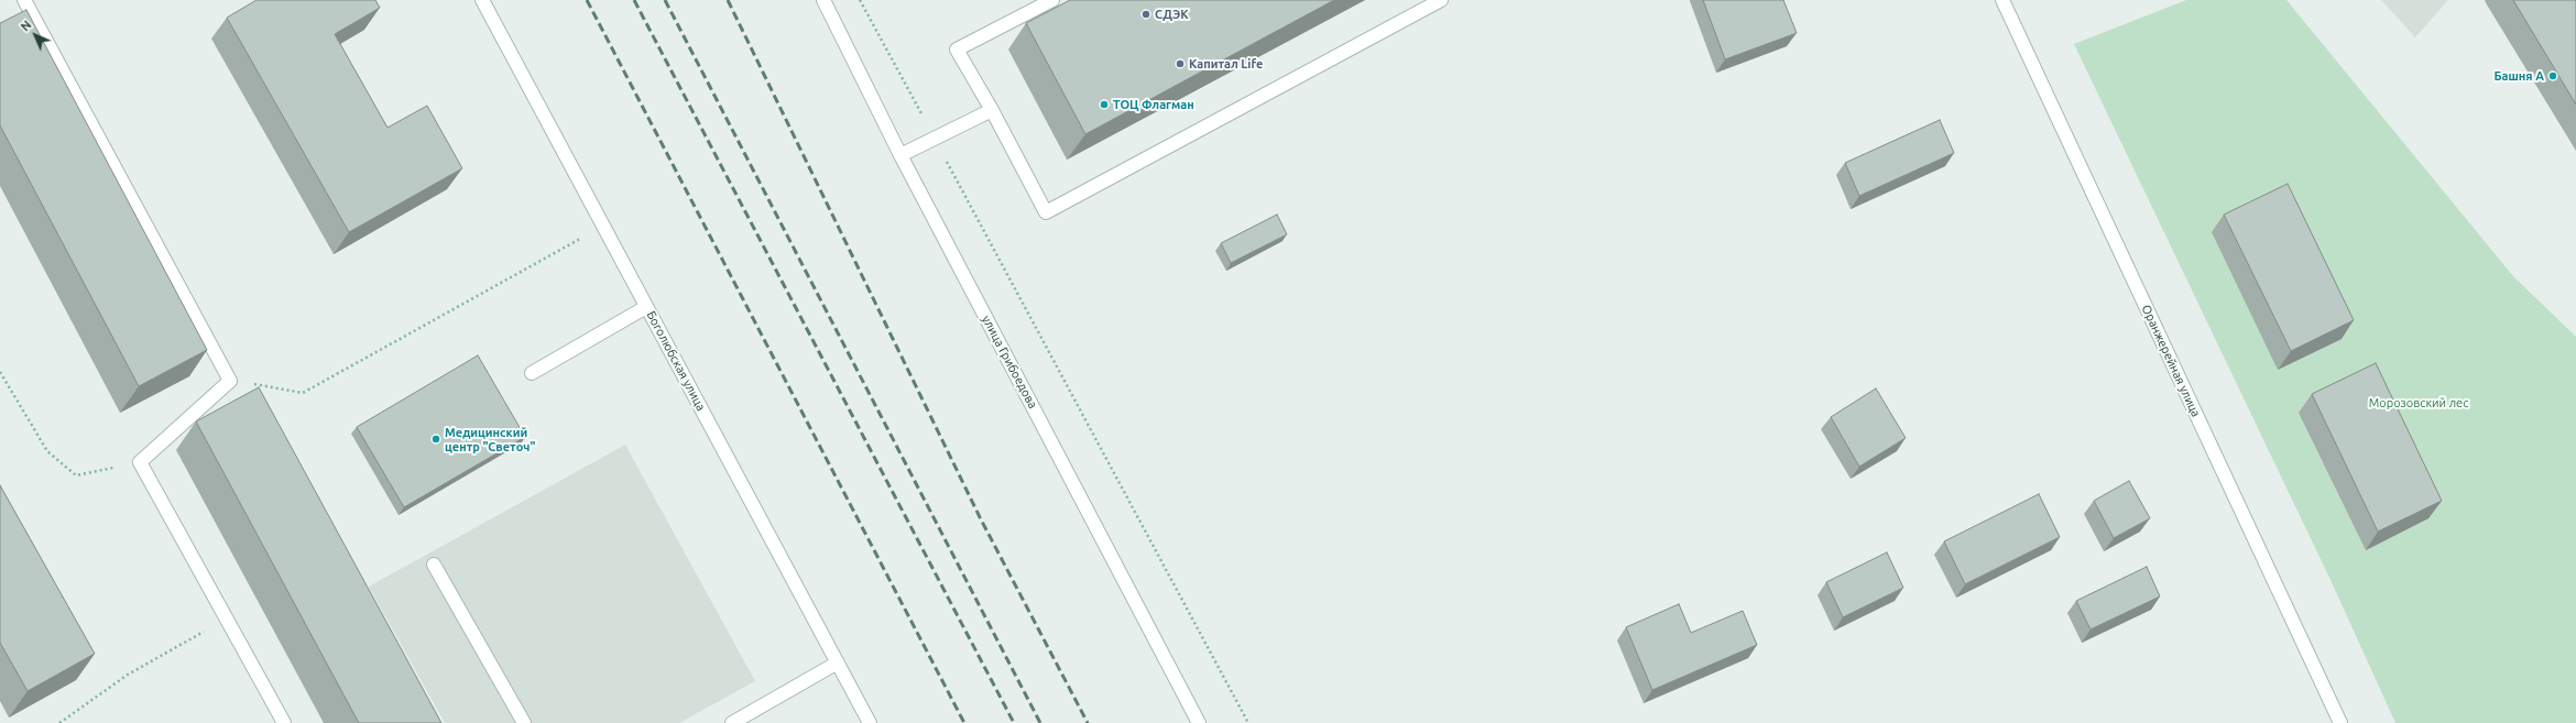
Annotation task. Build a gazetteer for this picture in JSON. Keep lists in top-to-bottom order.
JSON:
{
  "streets": {
    "street": ["Боголюбская улица", "Оранжерейная улица", "улица Грибоедова"]
  },
  "parks": ["Морозовский лес"],
  "places": [
    "СДЭК",
    "Капитал Life",
    "Башня А",
    "ТОЦ Флагман",
    "Медицинский центр \"Светоч\""
  ],
  "north": "top left"
}
